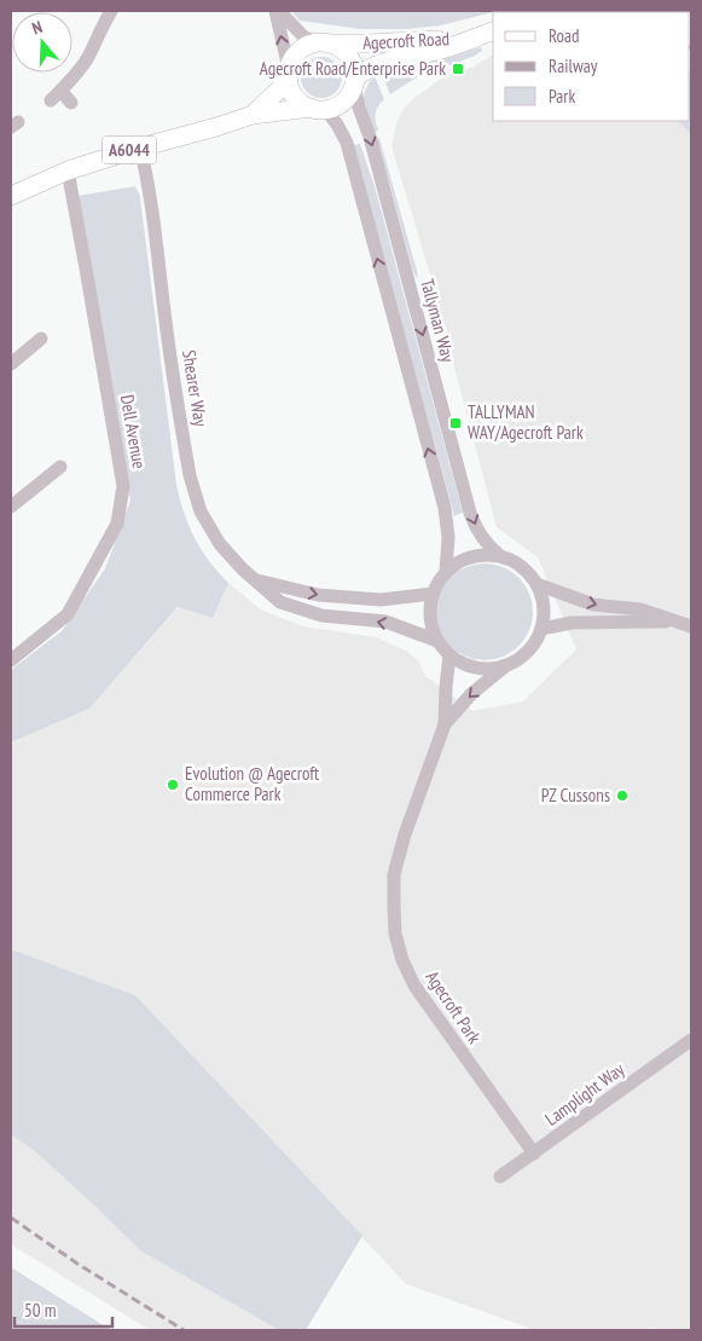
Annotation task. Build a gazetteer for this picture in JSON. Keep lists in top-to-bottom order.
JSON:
{
  "streets": {
    "main road": ["Agecroft Road", "A6044"],
    "street": [
      "Tallyman Way",
      "Shearer Way",
      "Dell Avenue",
      "Agecroft Park",
      "Lamplight Way"
    ]
  },
  "crossings": [
    ["Agecroft Road", "A6044"],
    ["Agecroft Road", "Tallyman Way"],
    ["A6044", "Tallyman Way"],
    ["A6044", "Shearer Way"],
    ["A6044", "Dell Avenue"],
    ["Tallyman Way", "Shearer Way"],
    ["Agecroft Park", "Lamplight Way"]
  ],
  "places": {
    "transit": ["Agecroft Road/Enterprise Park", "TALLYMAN WAY/Agecroft Park"],
    "other": ["Evolution @ Agecroft Commerce Park", "PZ Cussons"]
  },
  "legend": ["Road", "Railway", "Park"],
  "scale_bar": "50 m",
  "north": "top"
}
